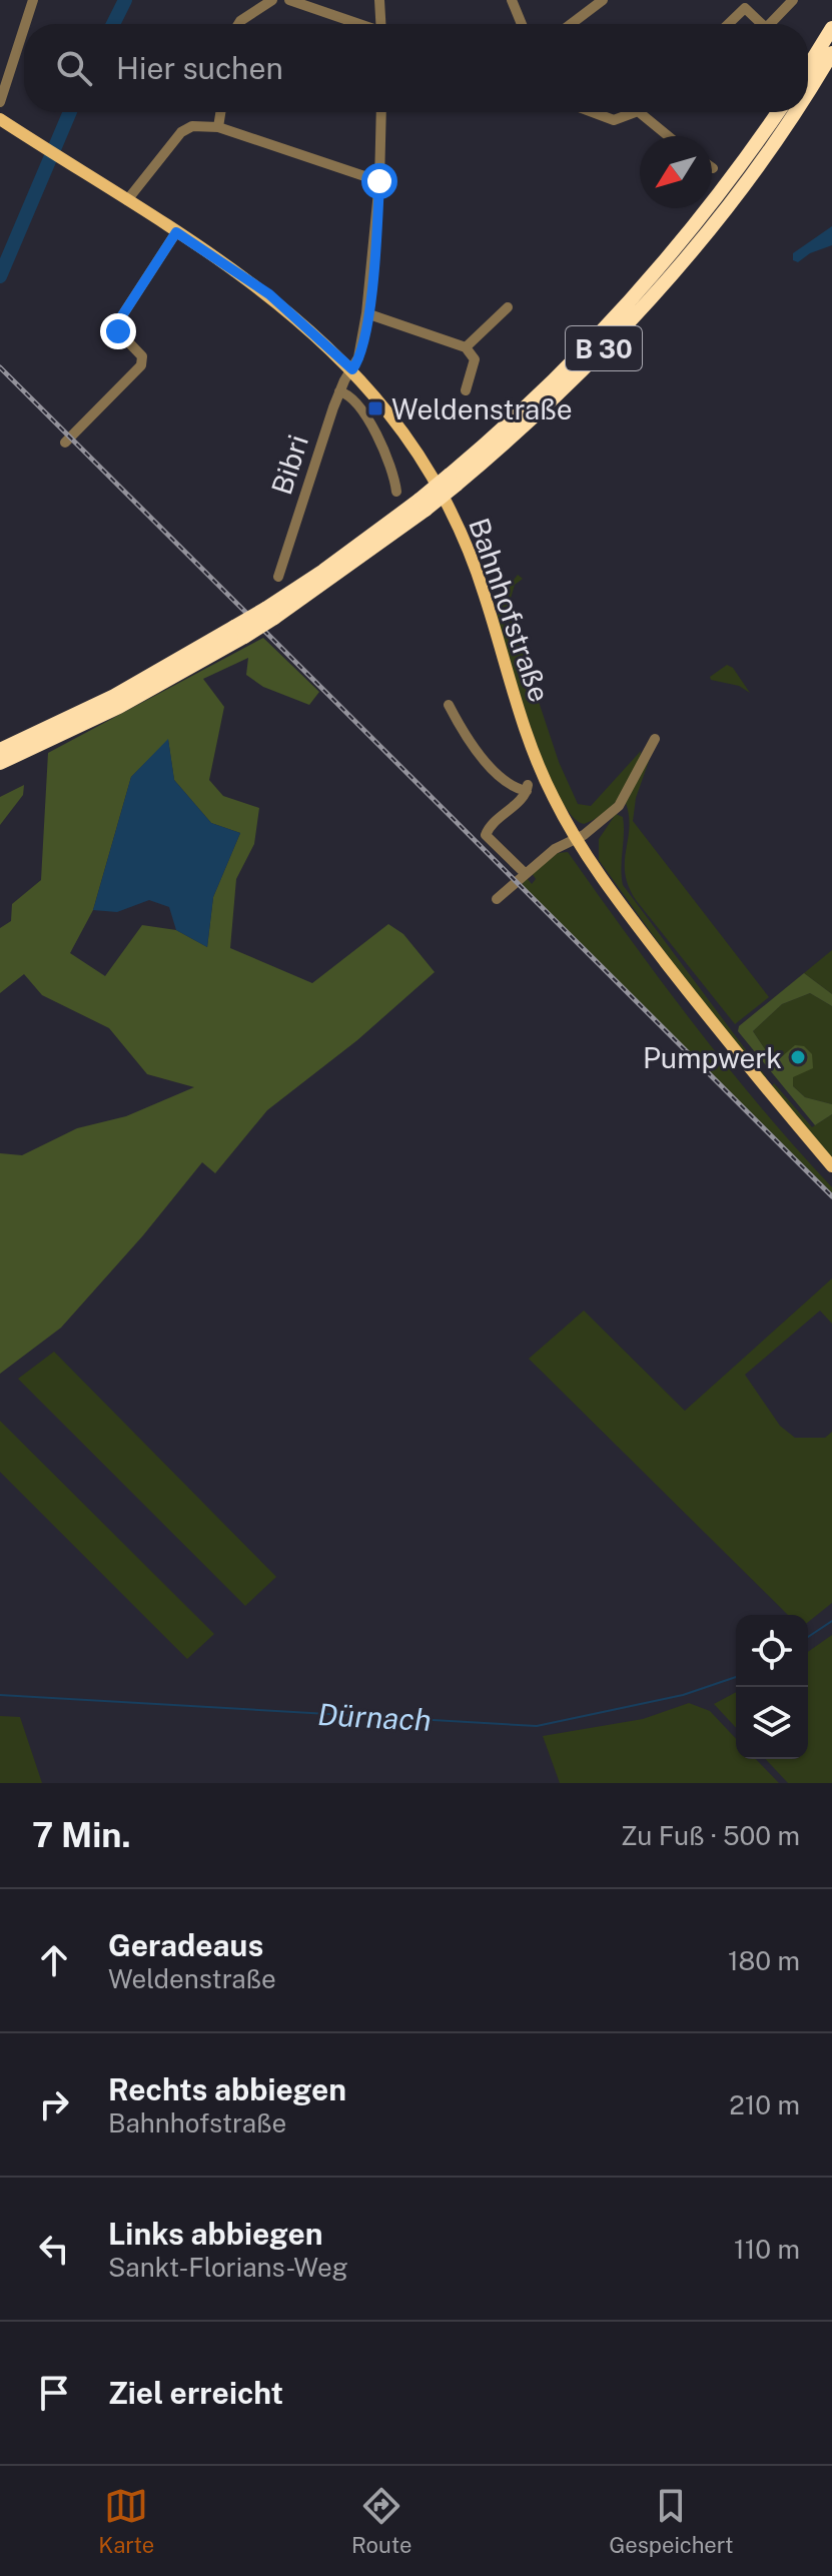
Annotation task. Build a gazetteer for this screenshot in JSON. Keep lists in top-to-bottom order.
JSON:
{
  "streets": {
    "highway": ["B 30"],
    "main road": ["Bahnhofstraße"],
    "street": ["Bibri"]
  },
  "crossings": [
    ["Bibri", "Bahnhofstraße"]
  ],
  "water": ["Dürnach"],
  "places": {
    "transit": ["Weldenstraße"],
    "other": ["Pumpwerk"]
  },
  "north": "bottom left",
  "page": {
    "search": "Hier suchen",
    "heading": ["7 Min.", "Zu Fuß · 500 m"],
    "list": [
      ["Geradeaus", "Weldenstraße", "180 m"],
      ["Rechts abbiegen", "Bahnhofstraße", "210 m"],
      ["Links abbiegen", "Sankt-Florians-Weg", "110 m"],
      "Ziel erreicht"
    ],
    "nav": ["Karte", "Route", "Gespeichert"]
  }
}
